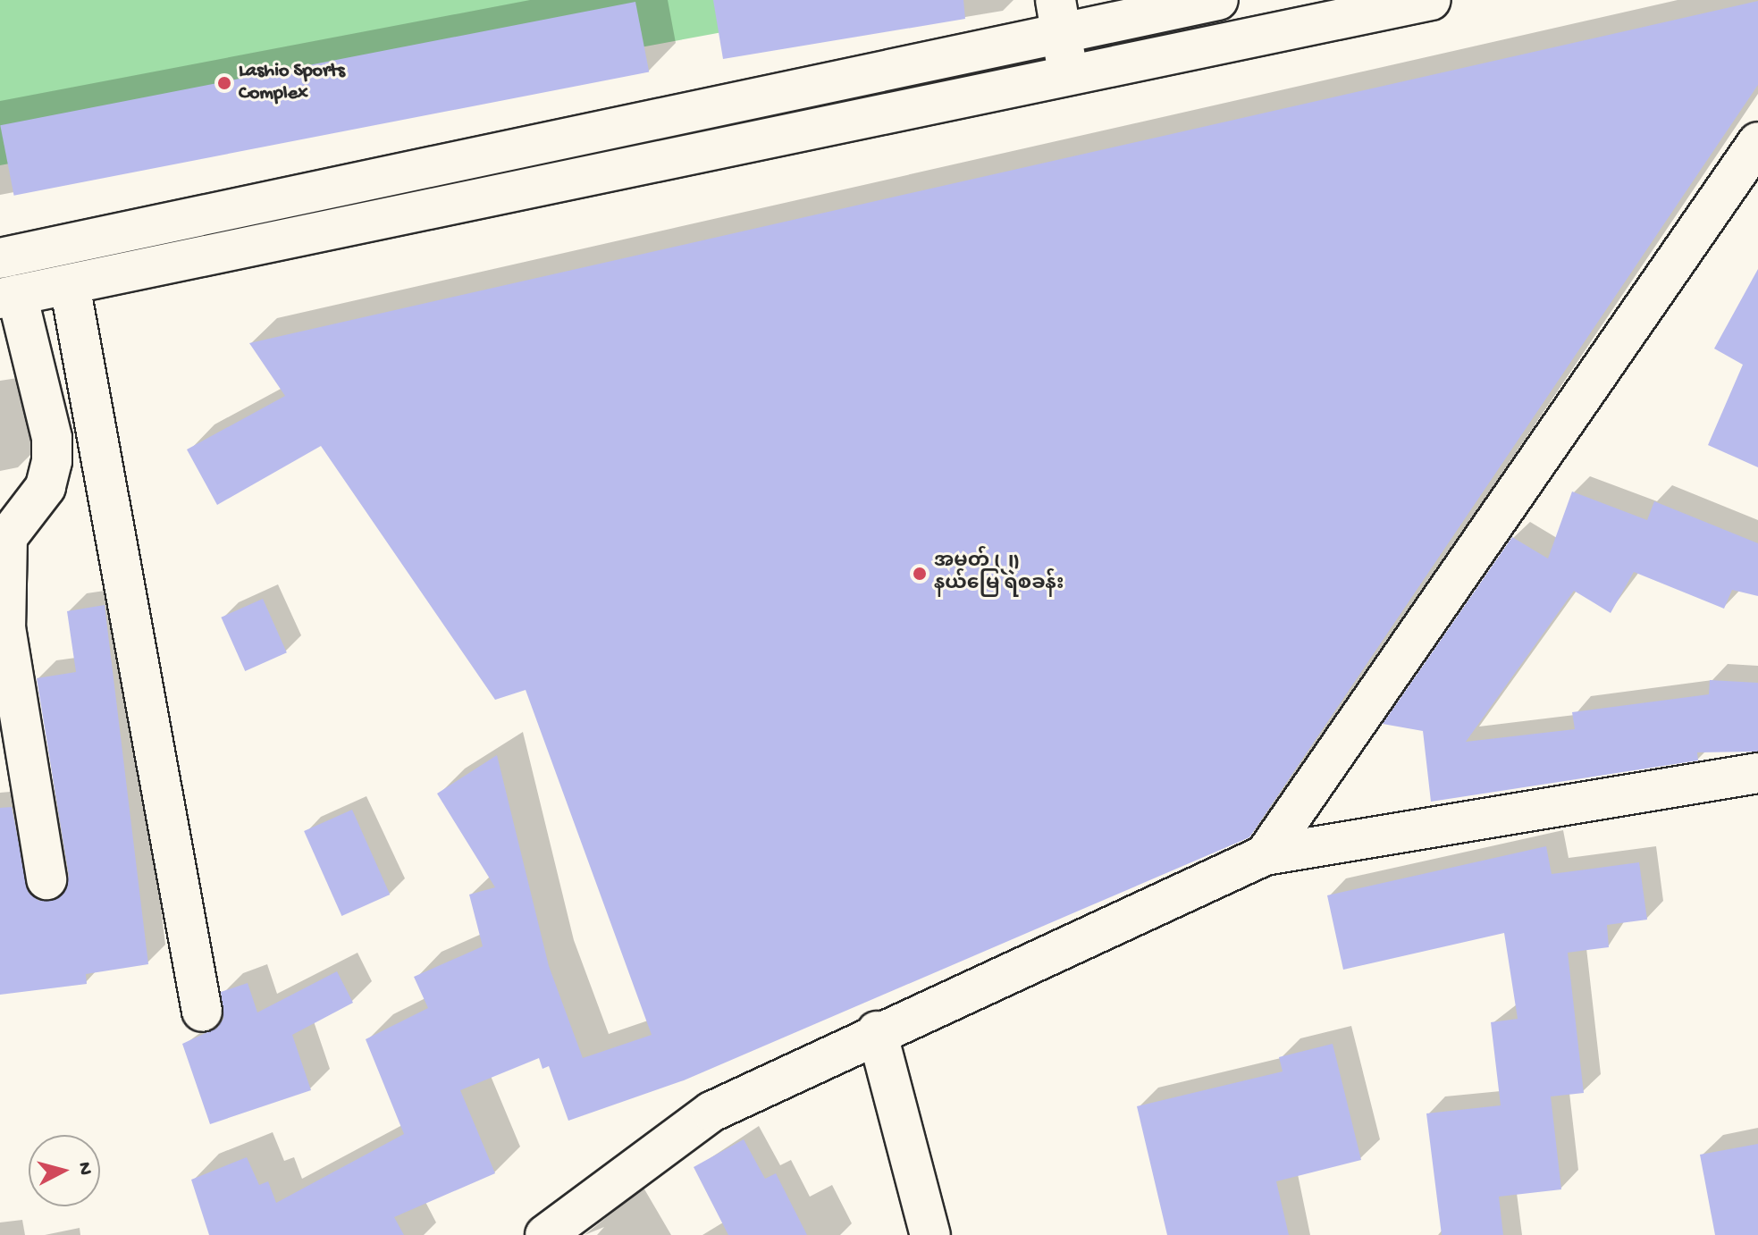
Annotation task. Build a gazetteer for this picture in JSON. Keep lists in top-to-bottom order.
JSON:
{
  "places": ["Lashio Sports Complex", "အမှတ် (၂) နယ်မြေ ရဲစခန်း"],
  "north": "right"
}
